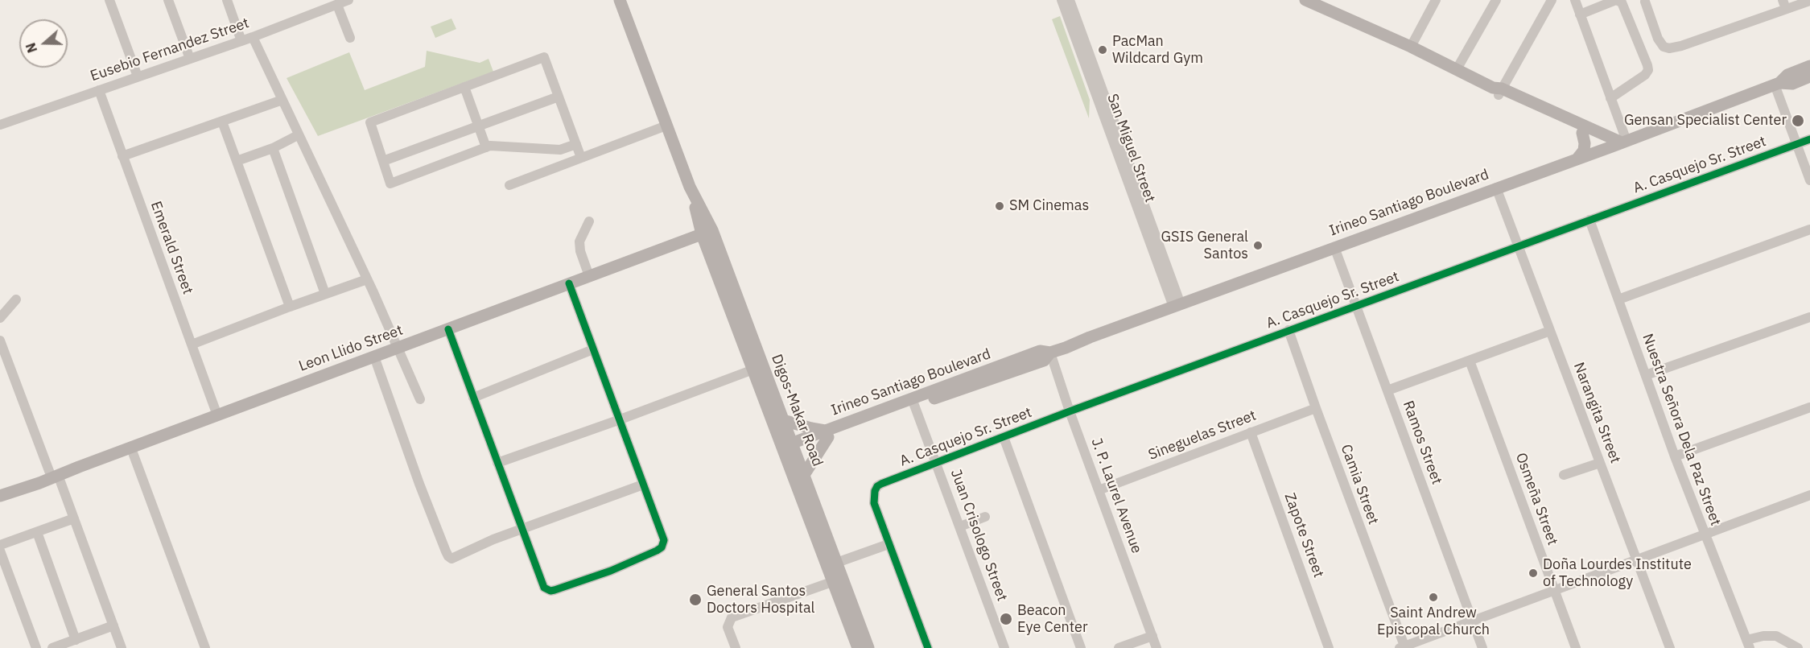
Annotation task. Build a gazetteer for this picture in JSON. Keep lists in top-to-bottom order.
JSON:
{
  "streets": {
    "main road": ["Irineo Santiago Boulevard", "Leon Llido Street", "Digos-Makar Road"],
    "street": [
      "Eusebio Fernandez Street",
      "San Miguel Street",
      "A. Casquejo Sr. Street",
      "Emerald Street",
      "Narangita Street",
      "Nuestra Señora Dela Paz Street",
      "Sineguelas Street",
      "Ramos Street",
      "Camia Street",
      "J. P. Laurel Avenue",
      "Osmeña Street",
      "Juan Crisologo Street",
      "Zapote Street"
    ]
  },
  "crossings": [
    ["Eusebio Fernandez Street", "Emerald Street"],
    ["San Miguel Street", "Irineo Santiago Boulevard"],
    ["A. Casquejo Sr. Street", "Narangita Street"],
    ["A. Casquejo Sr. Street", "Nuestra Señora Dela Paz Street"],
    ["A. Casquejo Sr. Street", "Ramos Street"],
    ["A. Casquejo Sr. Street", "Camia Street"],
    ["A. Casquejo Sr. Street", "J. P. Laurel Avenue"],
    ["A. Casquejo Sr. Street", "Juan Crisologo Street"],
    ["Irineo Santiago Boulevard", "Digos-Makar Road"],
    ["Irineo Santiago Boulevard", "Narangita Street"],
    ["Irineo Santiago Boulevard", "Ramos Street"],
    ["Irineo Santiago Boulevard", "J. P. Laurel Avenue"],
    ["Irineo Santiago Boulevard", "Juan Crisologo Street"],
    ["Emerald Street", "Leon Llido Street"],
    ["Leon Llido Street", "Digos-Makar Road"],
    ["Sineguelas Street", "Camia Street"],
    ["Sineguelas Street", "J. P. Laurel Avenue"],
    ["Sineguelas Street", "Zapote Street"]
  ],
  "places": [
    "PacMan Wildcard Gym",
    "Gensan Specialist Center",
    "SM Cinemas",
    "GSIS General Santos",
    "Doña Lourdes Institute of Technology",
    "Saint Andrew Episcopal Church",
    "General Santos Doctors Hospital",
    "Beacon Eye Center"
  ],
  "north": "left"
}
